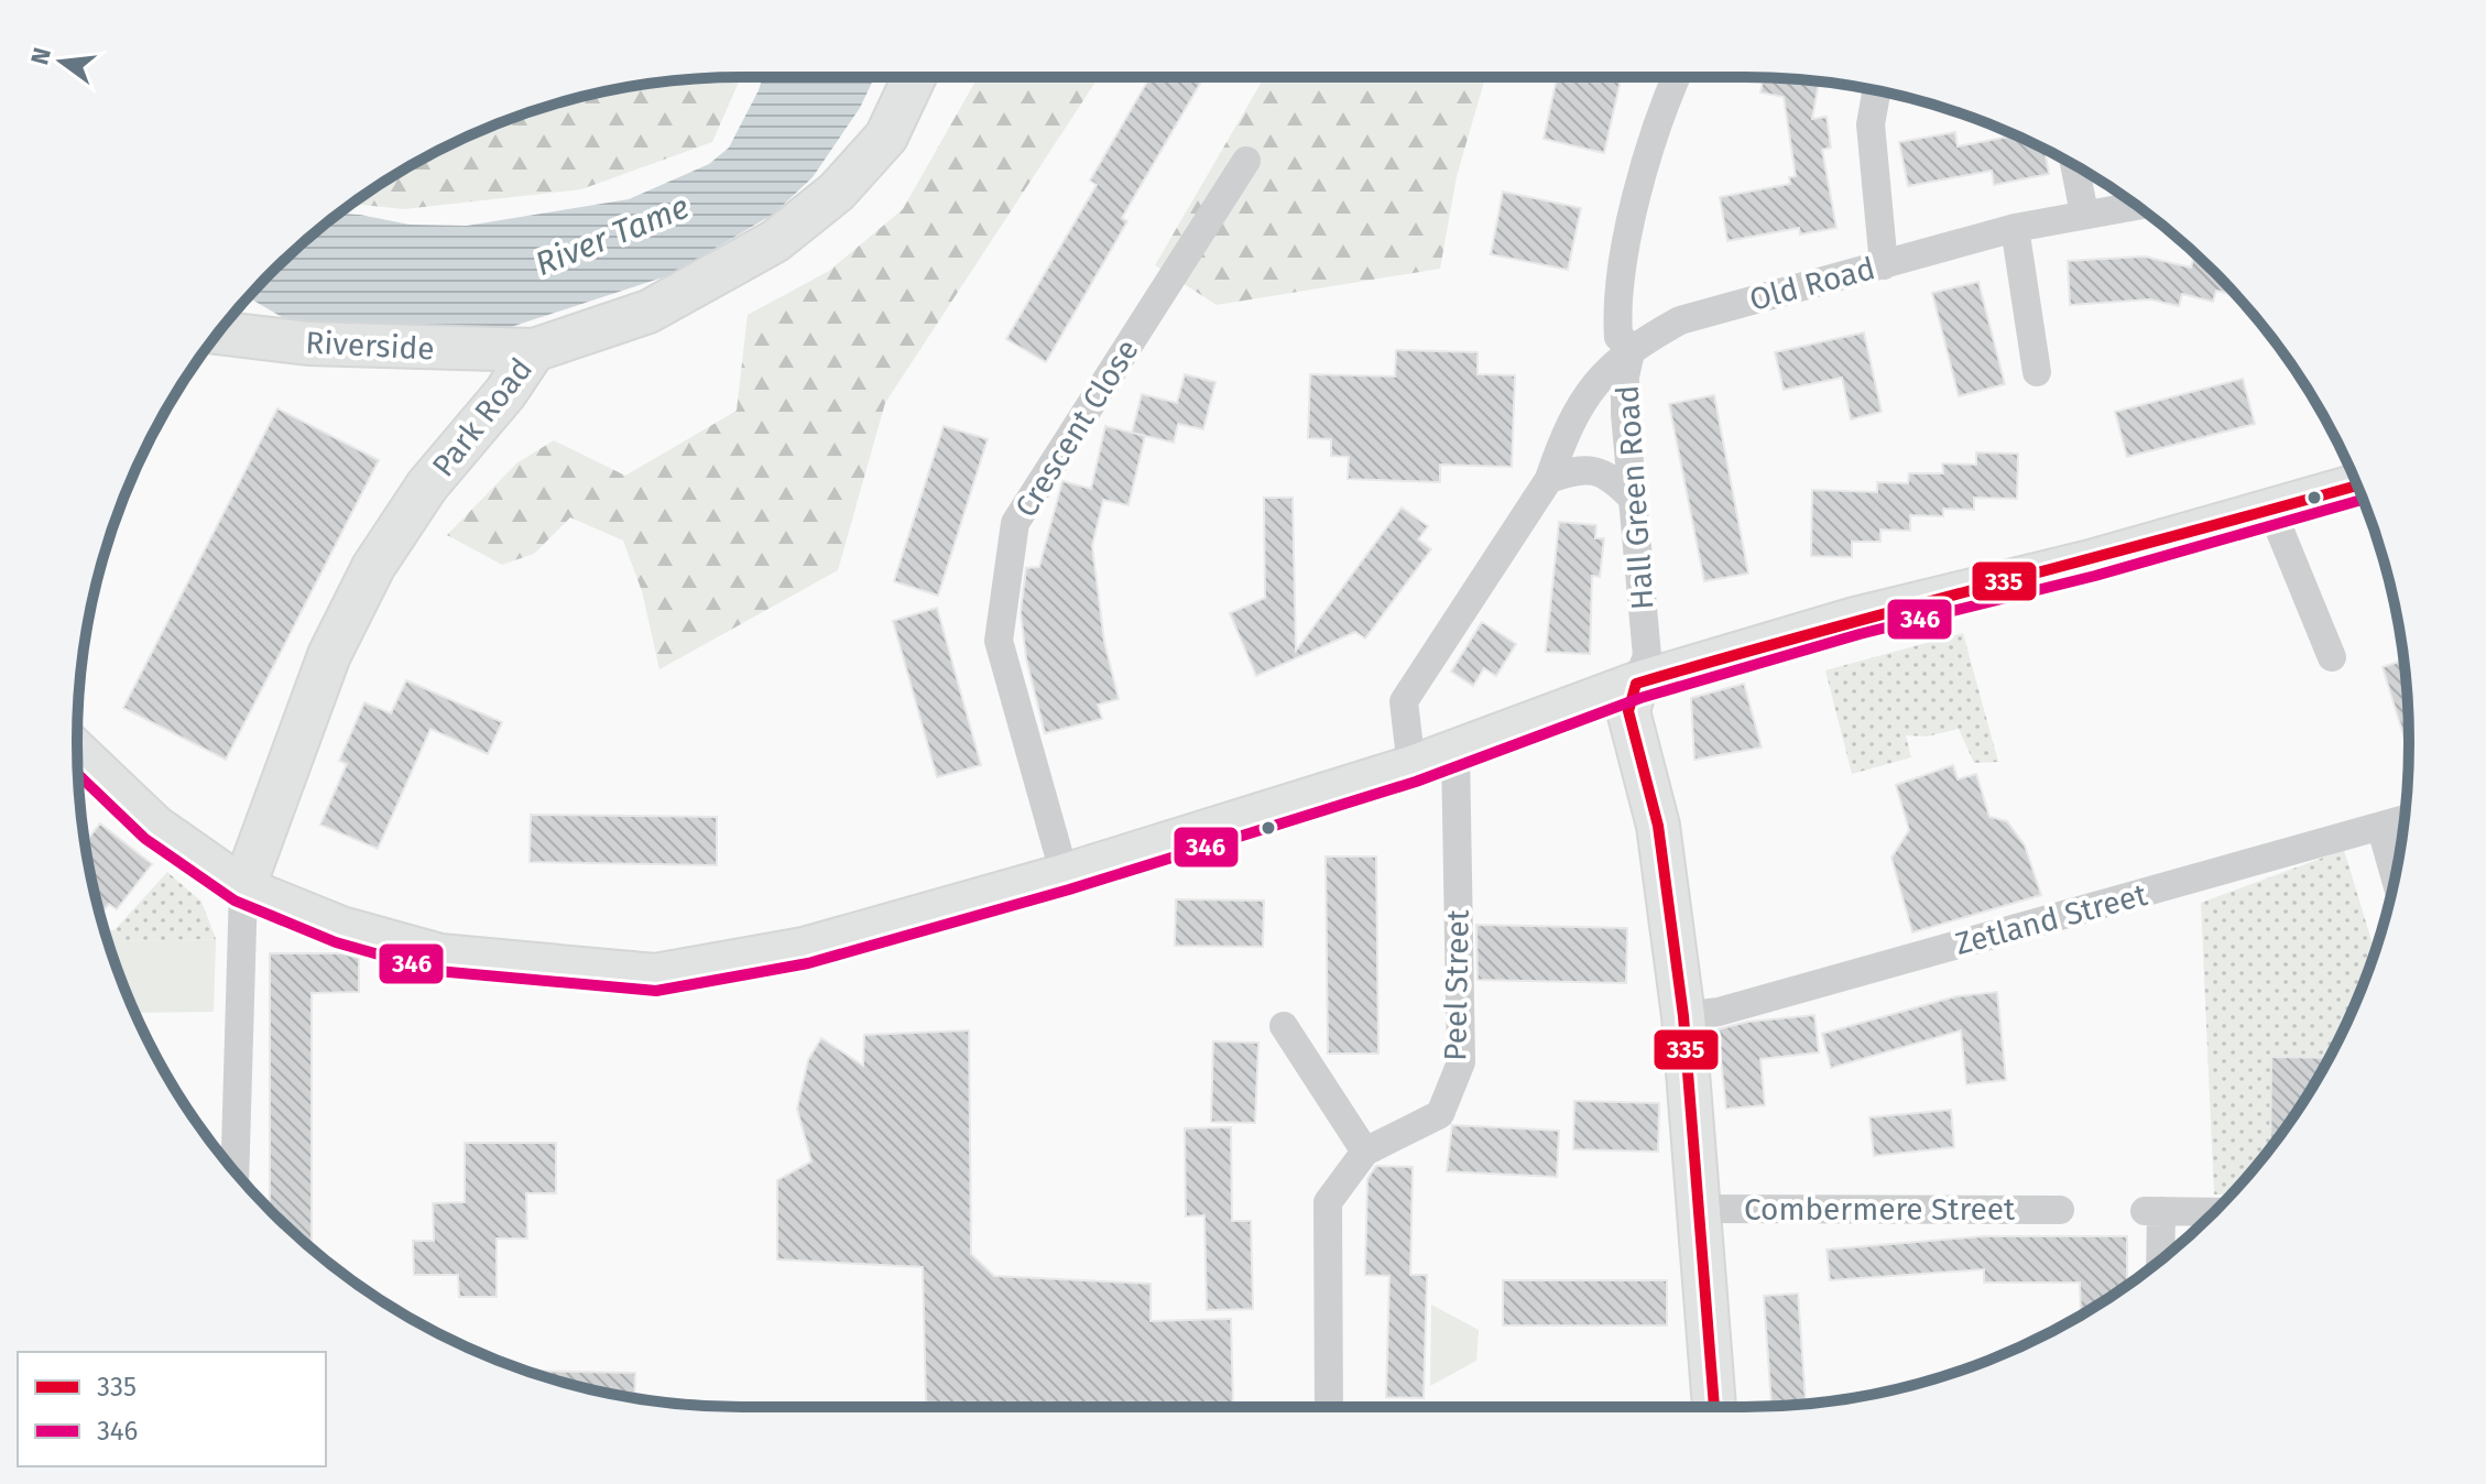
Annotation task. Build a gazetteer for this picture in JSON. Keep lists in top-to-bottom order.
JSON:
{
  "streets": {
    "main road": ["Riverside", "Park Road"],
    "street": [
      "Old Road",
      "Crescent Close",
      "Hall Green Road",
      "Zetland Street",
      "Peel Street",
      "Combermere Street"
    ]
  },
  "crossings": [
    ["Old Road", "Hall Green Road"],
    ["Riverside", "Park Road"]
  ],
  "water": ["River Tame"],
  "lines": ["transit line 335", "transit line 346"],
  "legend": ["335", "346"],
  "north": "left"
}
